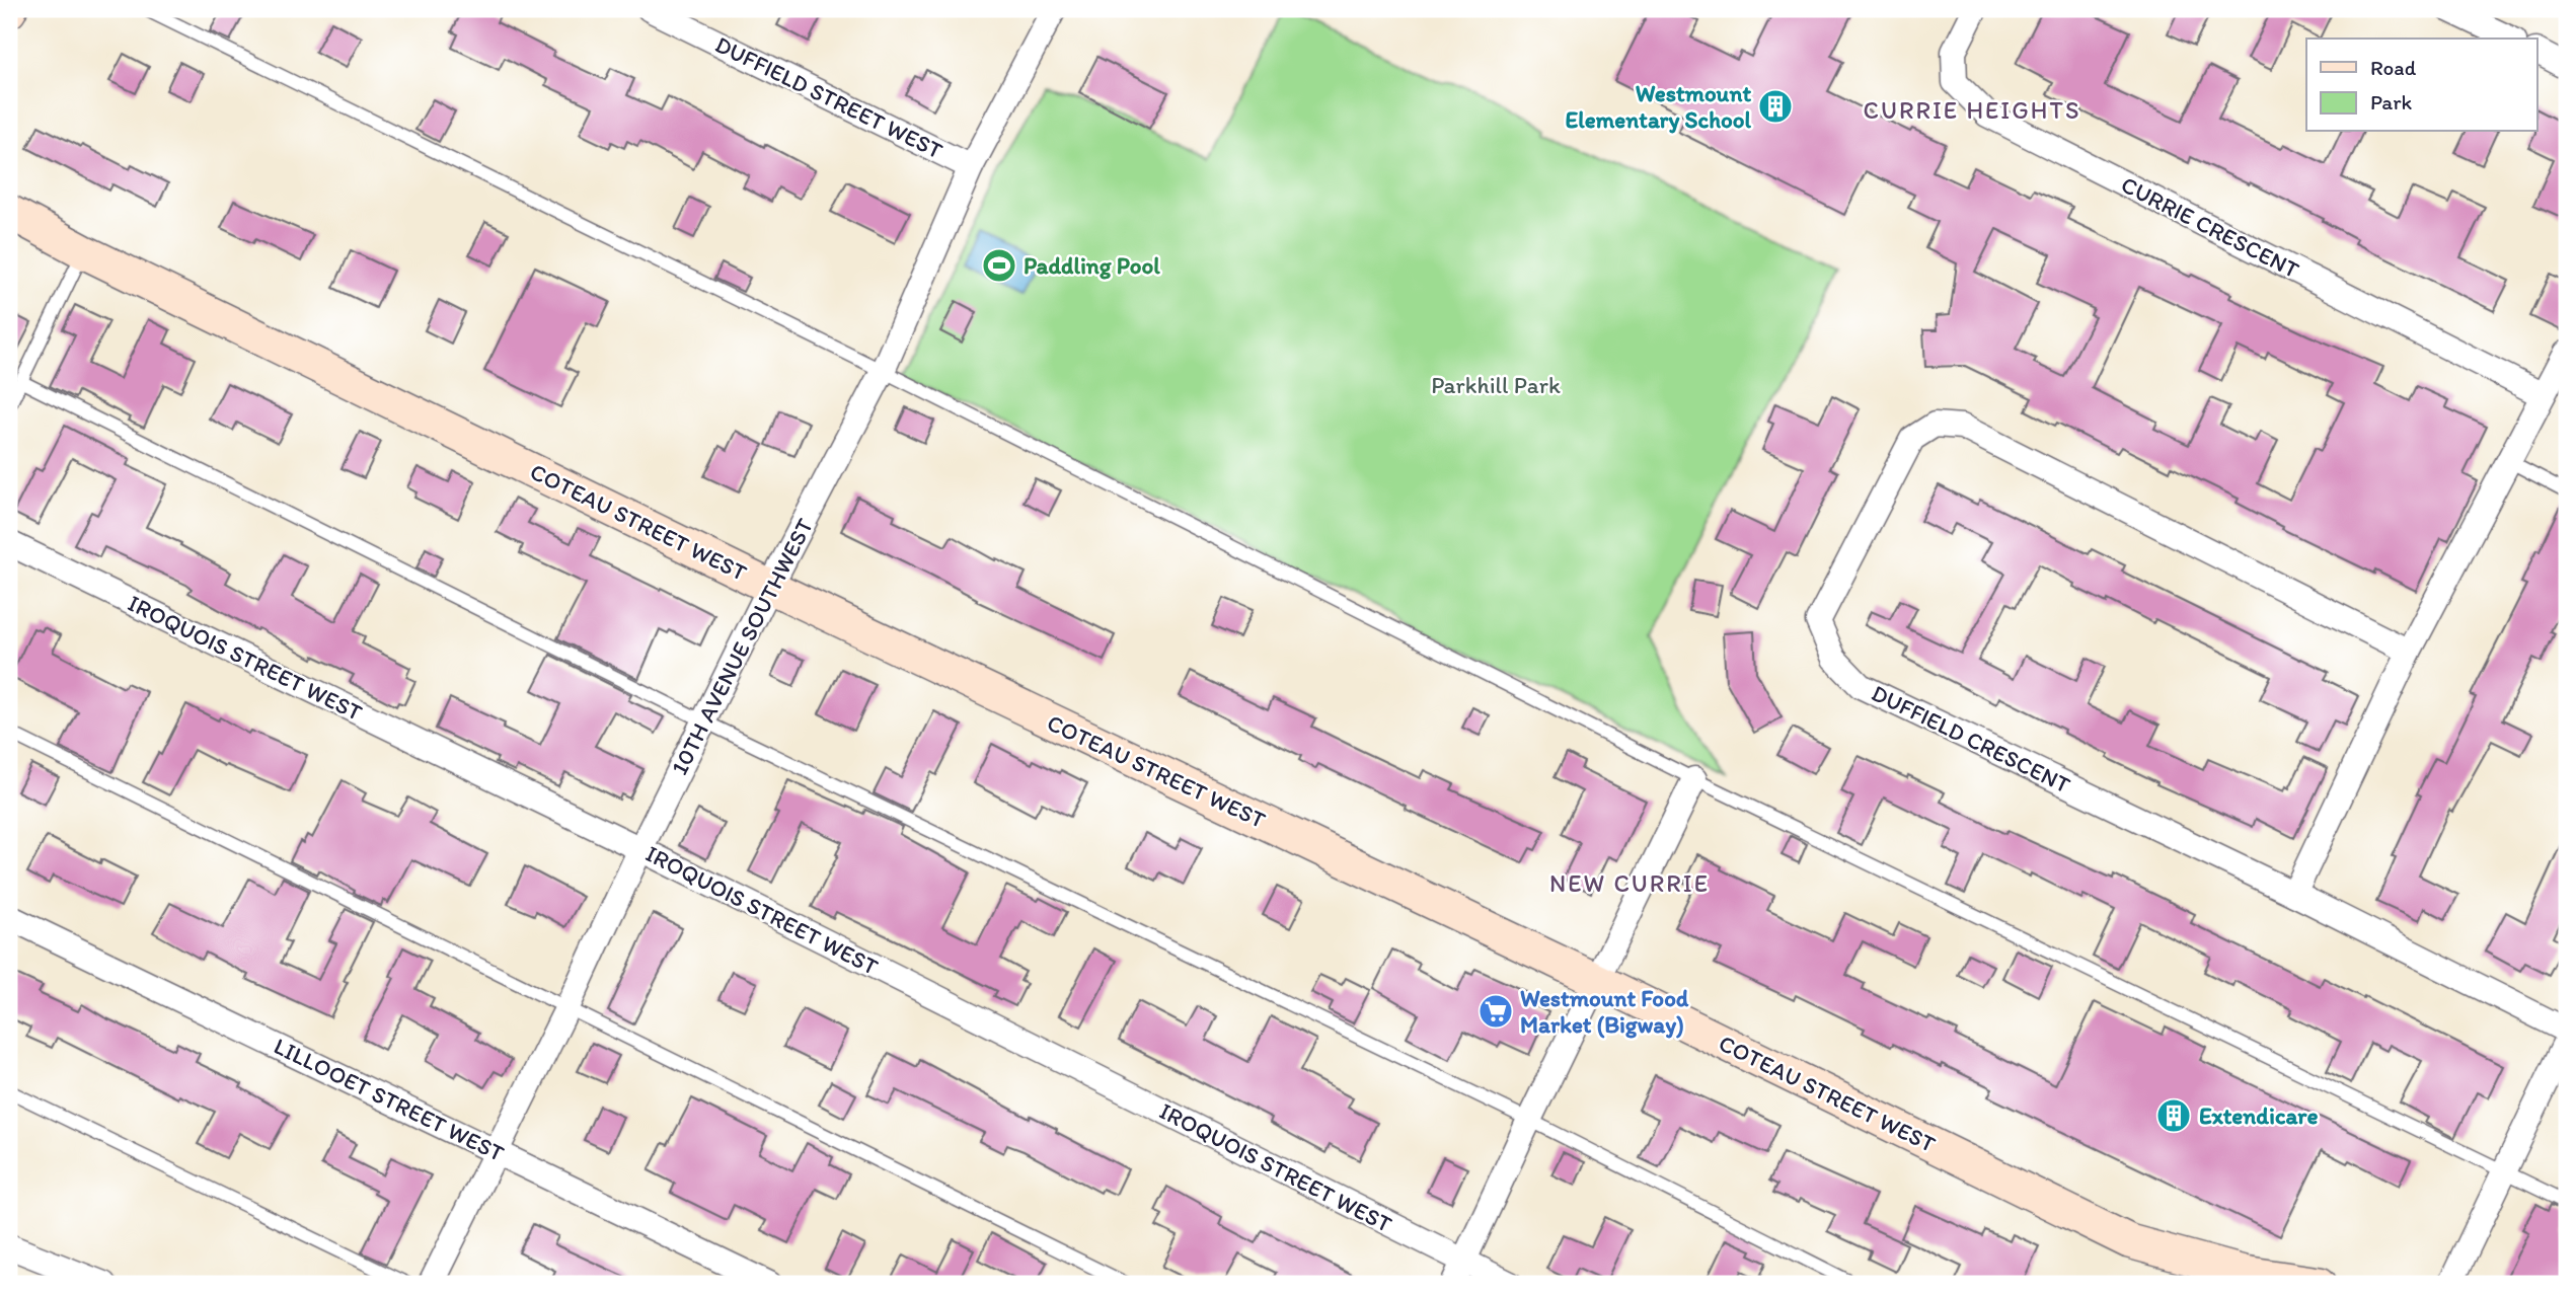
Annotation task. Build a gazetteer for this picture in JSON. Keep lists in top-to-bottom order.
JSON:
{
  "streets": {
    "street": [
      "DUFFIELD STREET WEST",
      "CURRIE CRESCENT",
      "COTEAU STREET WEST",
      "10TH AVENUE SOUTHWEST",
      "IROQUOIS STREET WEST",
      "DUFFIELD CRESCENT",
      "LILLOOET STREET WEST"
    ]
  },
  "crossings": [
    ["DUFFIELD STREET WEST", "10TH AVENUE SOUTHWEST"],
    ["COTEAU STREET WEST", "10TH AVENUE SOUTHWEST"],
    ["10TH AVENUE SOUTHWEST", "IROQUOIS STREET WEST"],
    ["10TH AVENUE SOUTHWEST", "LILLOOET STREET WEST"]
  ],
  "districts": ["CURRIE HEIGHTS", "NEW CURRIE"],
  "parks": ["Parkhill Park"],
  "places": {
    "building": ["Westmount Elementary School", "Extendicare"],
    "sports": ["Paddling Pool"],
    "supermarket": ["Westmount Food Market (Bigway)"]
  },
  "legend": ["Road", "Park"]
}
